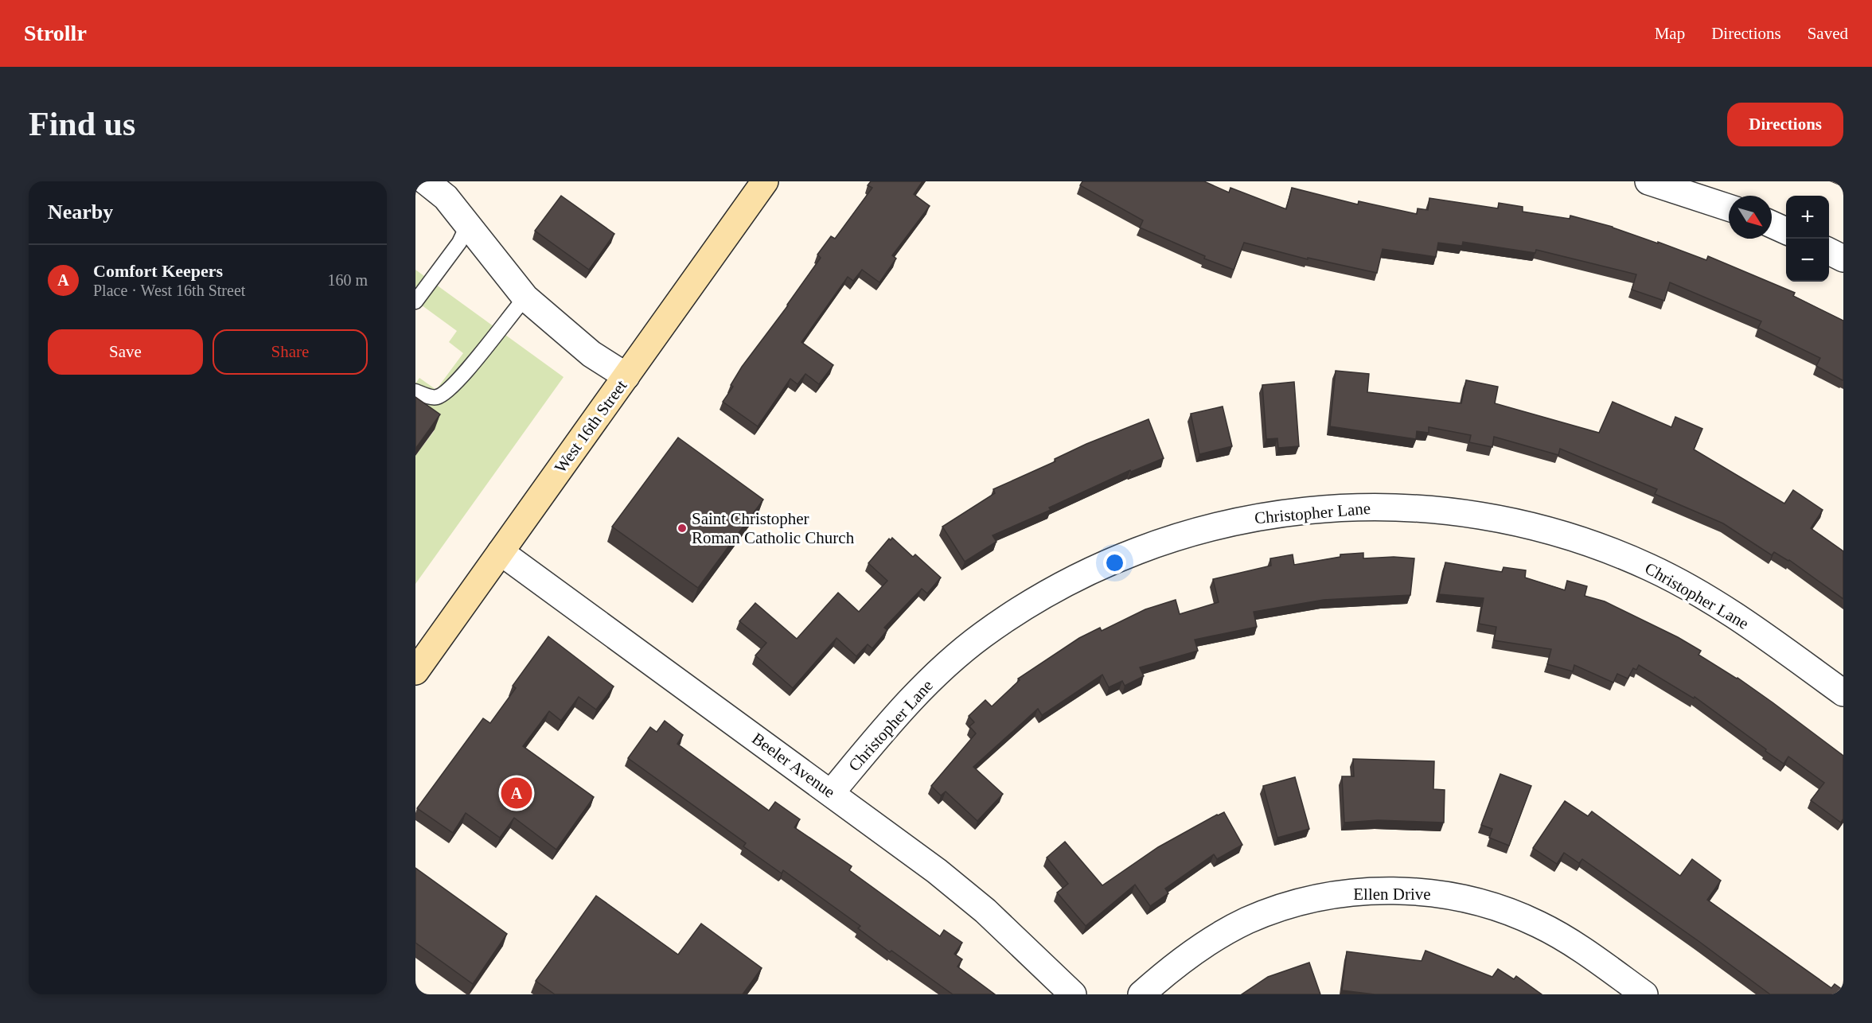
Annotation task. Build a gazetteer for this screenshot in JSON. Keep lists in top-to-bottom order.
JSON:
{
  "streets": {
    "street": [
      "West 16th Street",
      "Christopher Lane",
      "Beeler Avenue",
      "Ellen Drive"
    ]
  },
  "crossings": [
    ["West 16th Street", "Beeler Avenue"],
    ["Christopher Lane", "Beeler Avenue"]
  ],
  "places": ["Saint Christopher Roman Catholic Church"],
  "north": "bottom right",
  "page": {
    "header": "Strollr",
    "nav": ["Map", "Directions", "Saved"],
    "buttons": [
      "Directions",
      ["Save", "Share"]
    ],
    "title": "Find us",
    "heading": "Nearby",
    "map_buttons": ["+", "−"],
    "list": [
      {
        "mark": "A",
        "name": "Comfort Keepers",
        "note": "Place · West 16th Street",
        "value": "160 m"
      }
    ],
    "pins": "A"
  }
}
